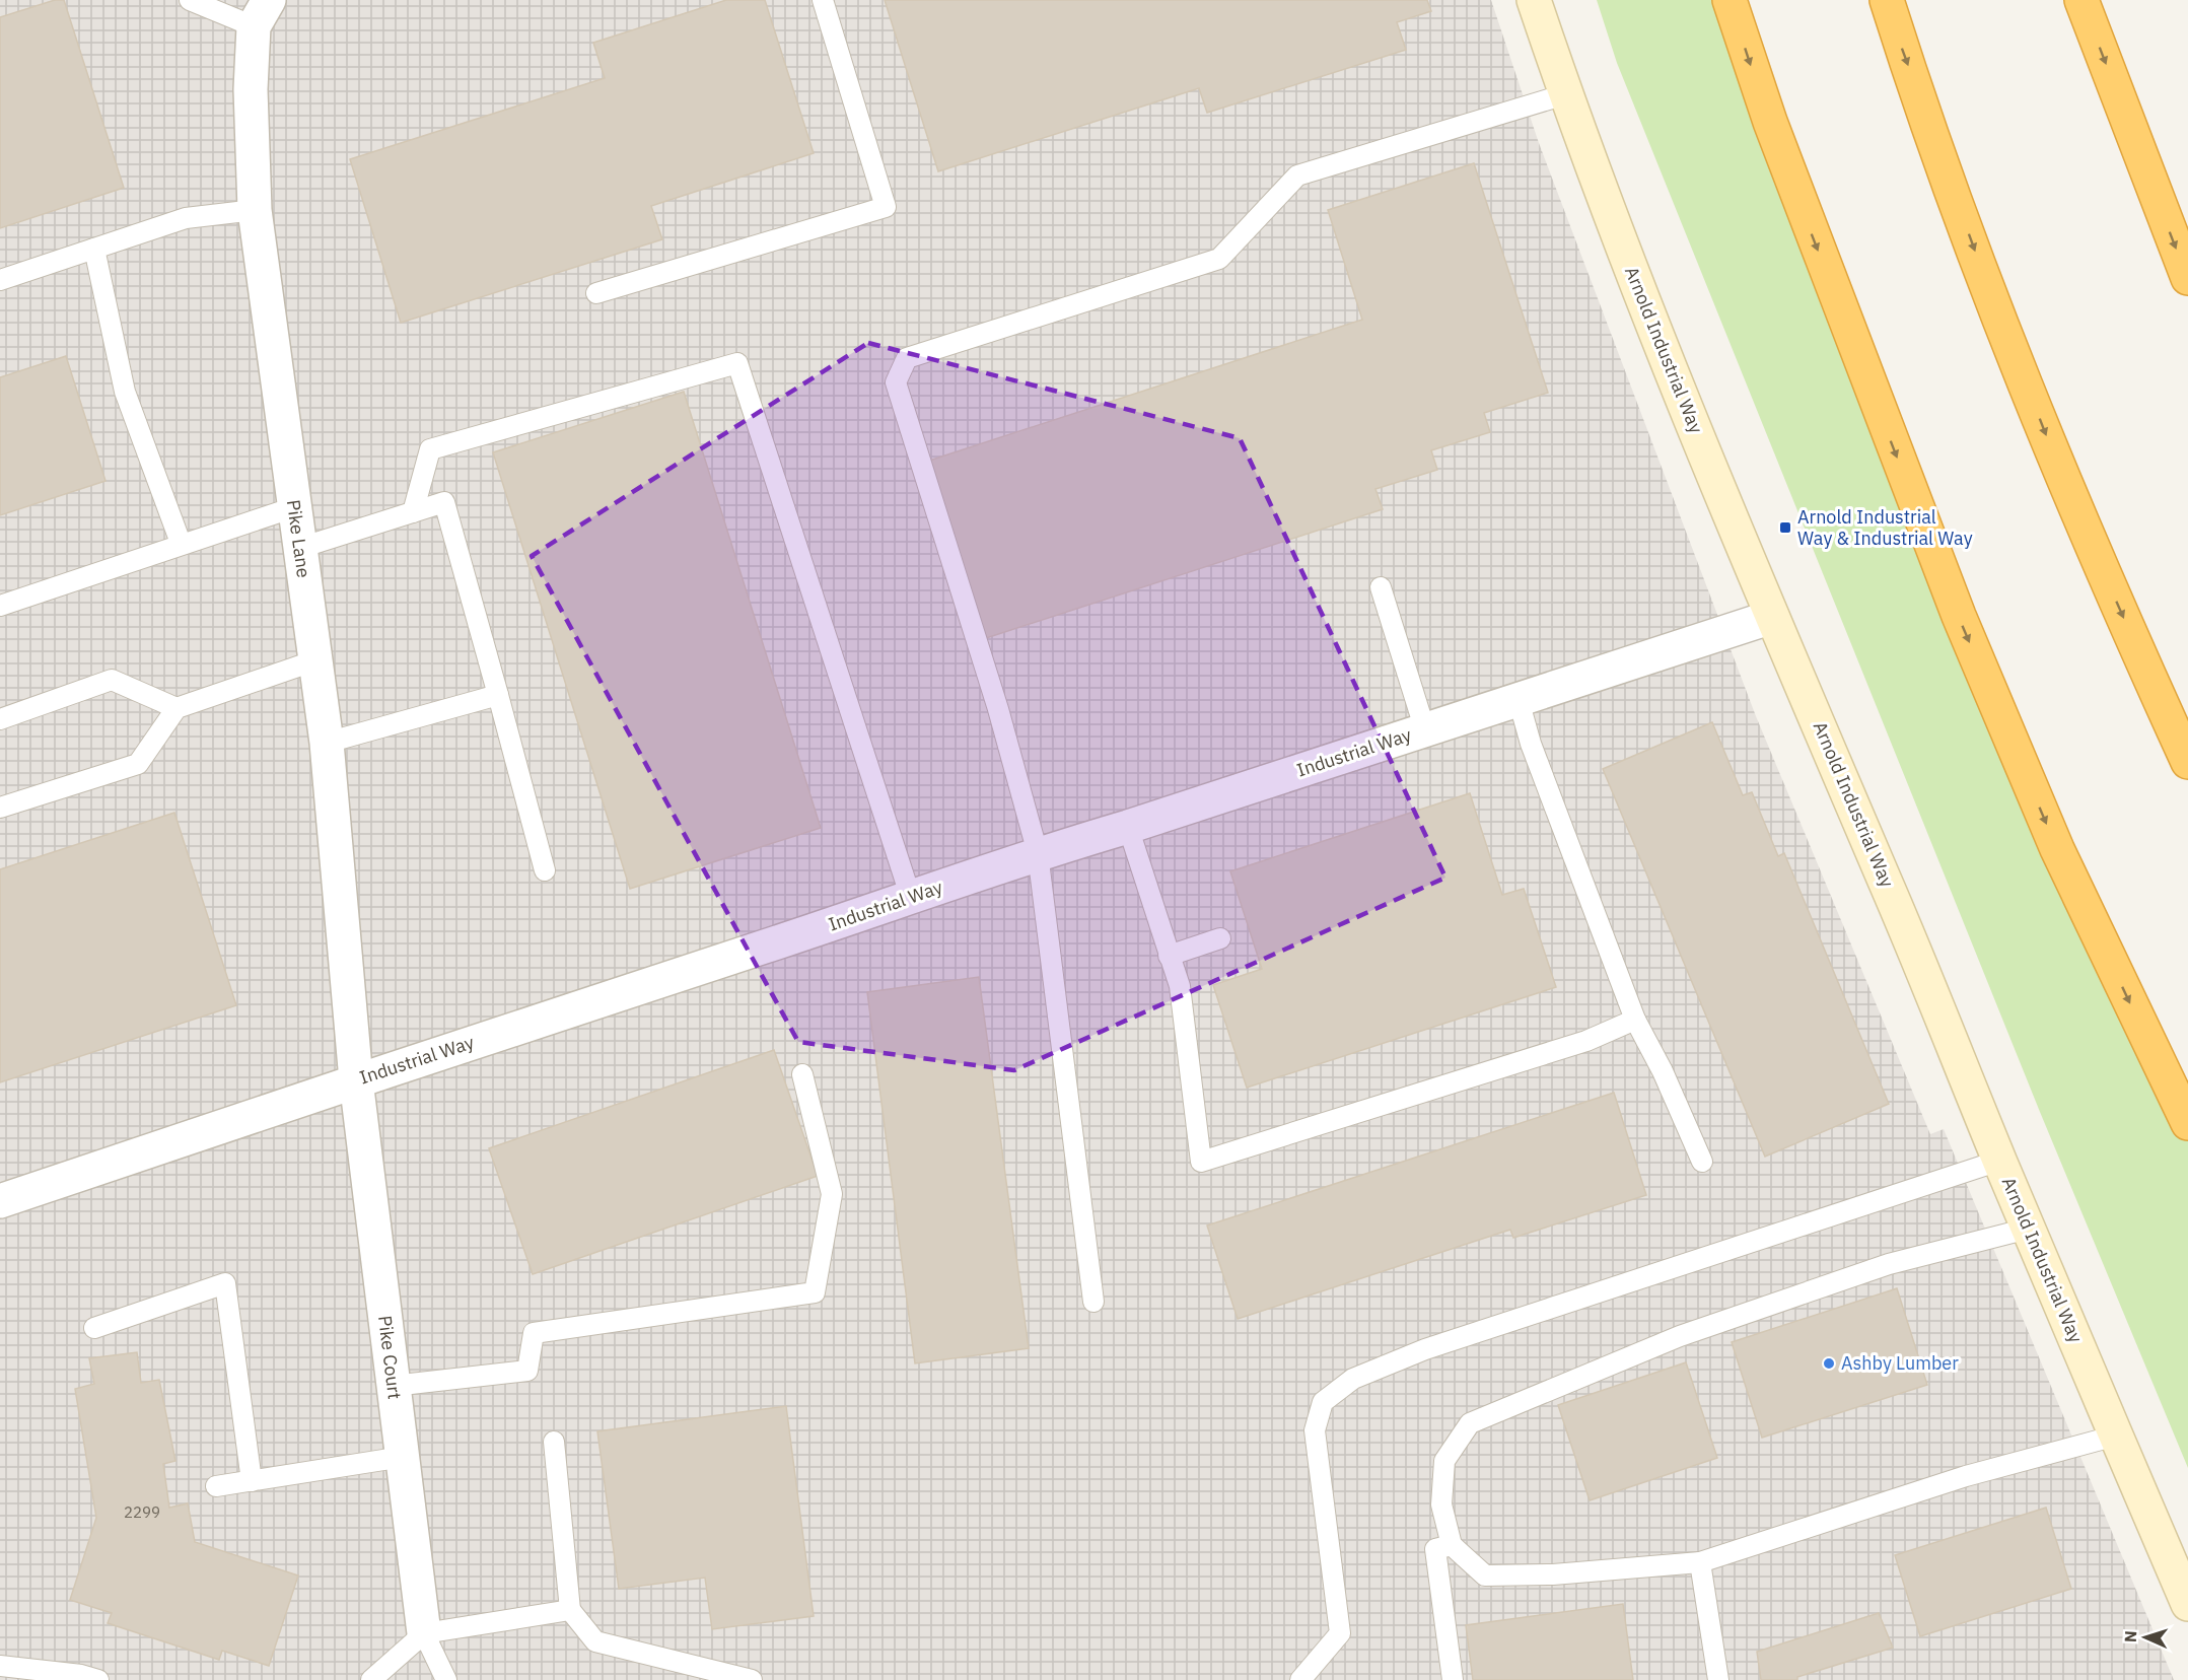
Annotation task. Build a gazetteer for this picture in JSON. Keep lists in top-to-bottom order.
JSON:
{
  "streets": {
    "street": [
      "Arnold Industrial Way",
      "Pike Lane",
      "Industrial Way",
      "Pike Court"
    ]
  },
  "crossings": [
    ["Arnold Industrial Way", "Industrial Way"],
    ["Pike Lane", "Industrial Way"],
    ["Pike Lane", "Pike Court"],
    ["Industrial Way", "Pike Court"]
  ],
  "places": {
    "transit": ["Arnold Industrial Way & Industrial Way"],
    "other": ["Ashby Lumber"]
  },
  "house_numbers": ["2299"],
  "north": "left"
}
